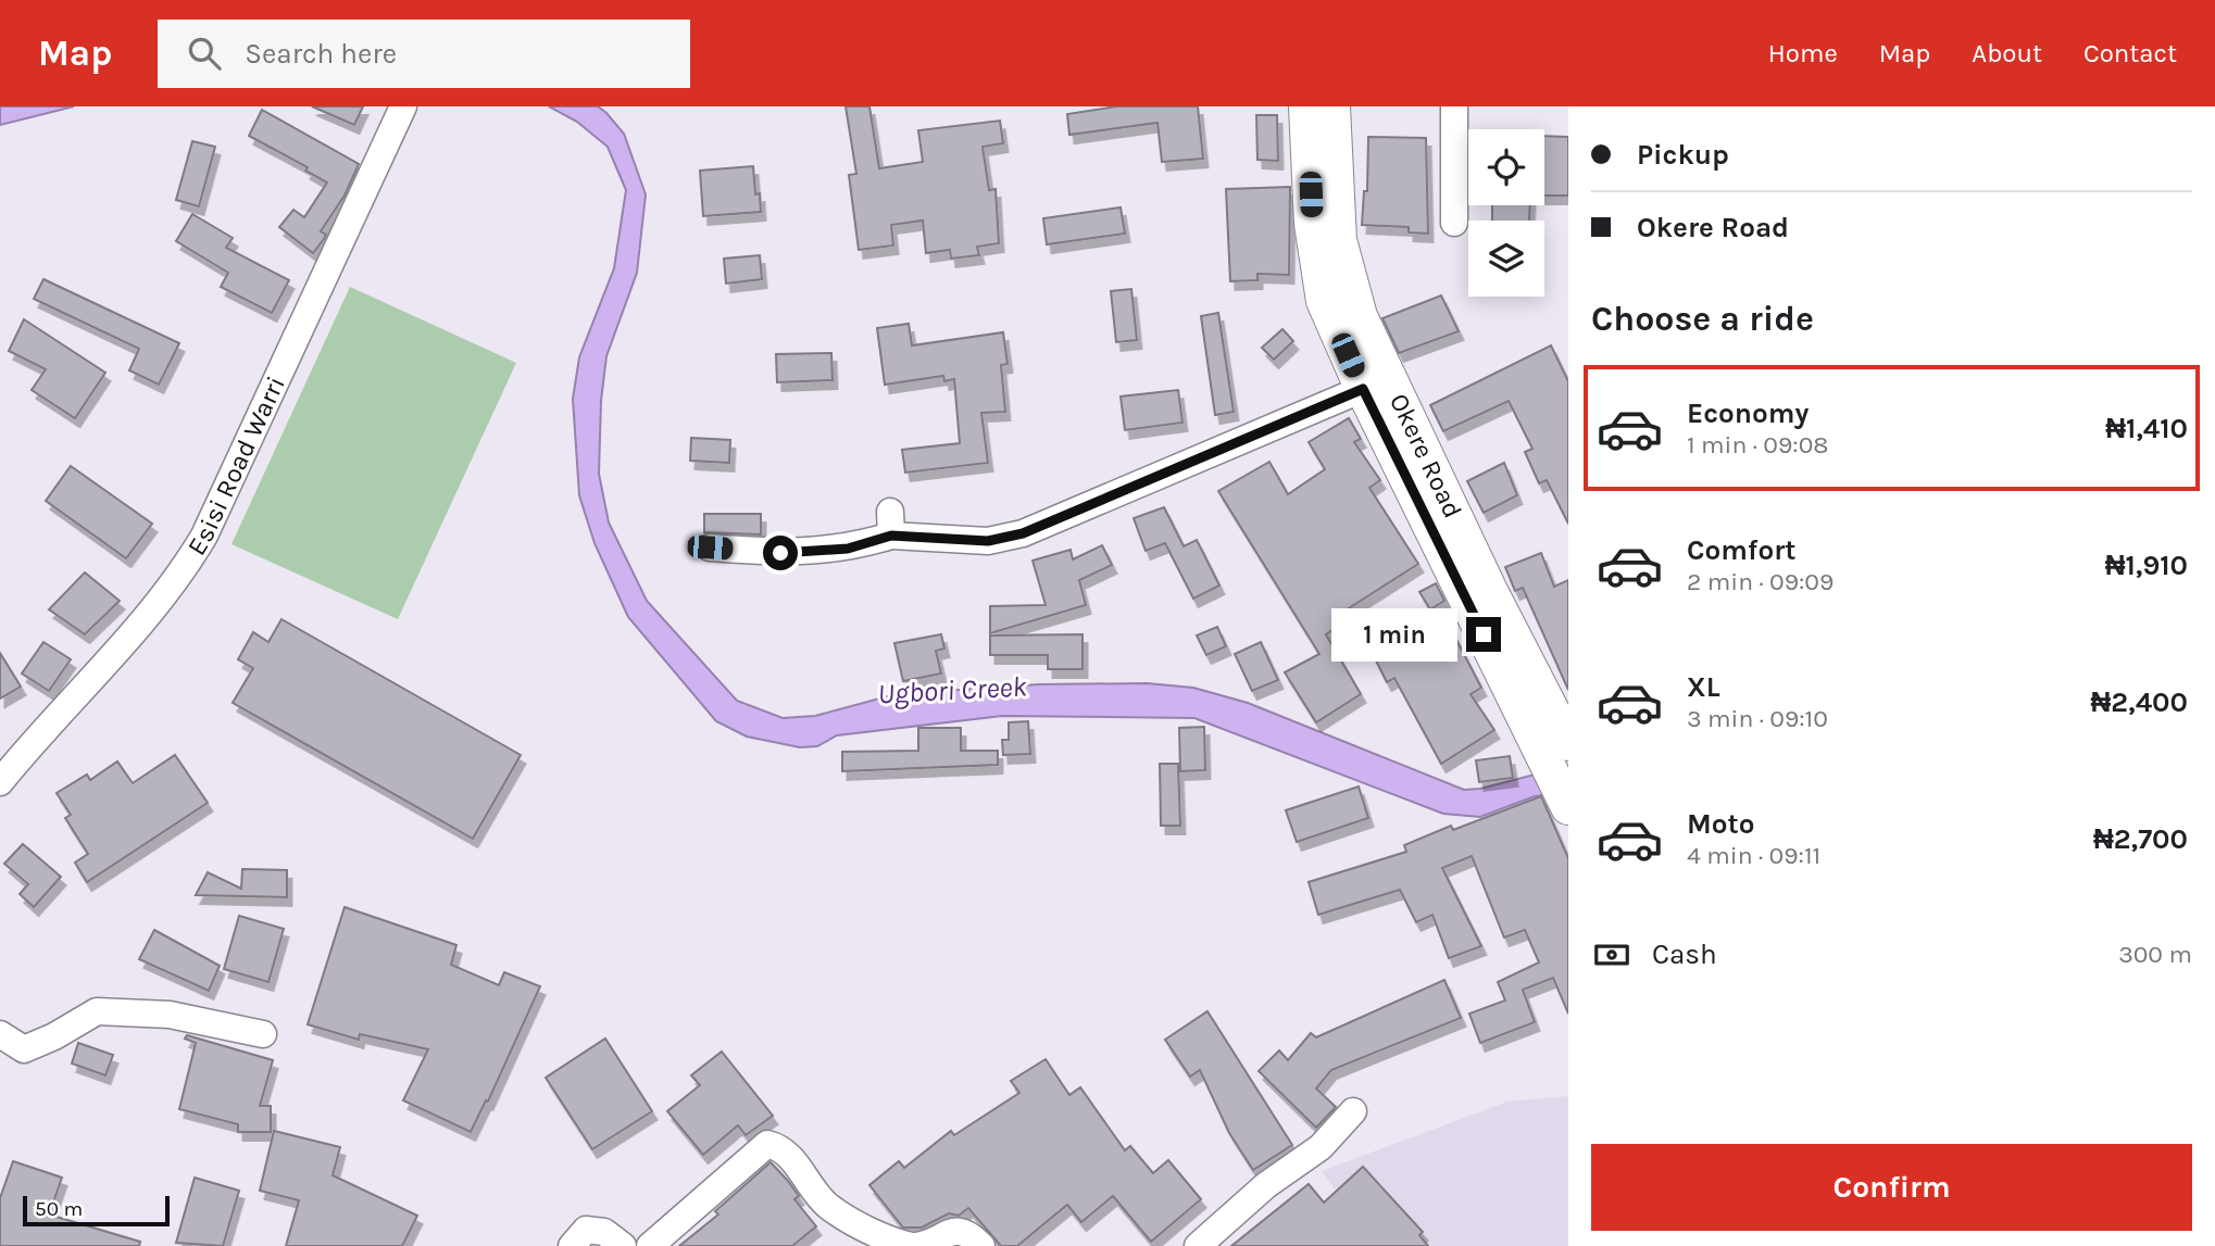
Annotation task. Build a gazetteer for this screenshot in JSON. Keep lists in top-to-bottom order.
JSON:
{
  "streets": {
    "main road": ["Okere Road"],
    "street": ["Esisi Road Warri"]
  },
  "water": ["Ugbori Creek"],
  "scale_bar": "50 m",
  "page": {
    "header": "Map",
    "search": "Search here",
    "nav": [
      "Home",
      "Map",
      "About",
      "Contact"
    ],
    "banner": ["Pickup", "Okere Road"],
    "heading": "Choose a ride",
    "list": [
      {
        "name": "Economy",
        "note": "1 min · 09:08",
        "value": "₦1,410"
      },
      {
        "name": "Comfort",
        "note": "2 min · 09:09",
        "value": "₦1,910"
      },
      {
        "name": "XL",
        "note": "3 min · 09:10",
        "value": "₦2,400"
      },
      {
        "name": "Moto",
        "note": "4 min · 09:11",
        "value": "₦2,700"
      }
    ],
    "bubble": "1 min",
    "pay": ["Cash", "300 m"],
    "buttons": "Confirm",
    "scale": "50 m"
  }
}
